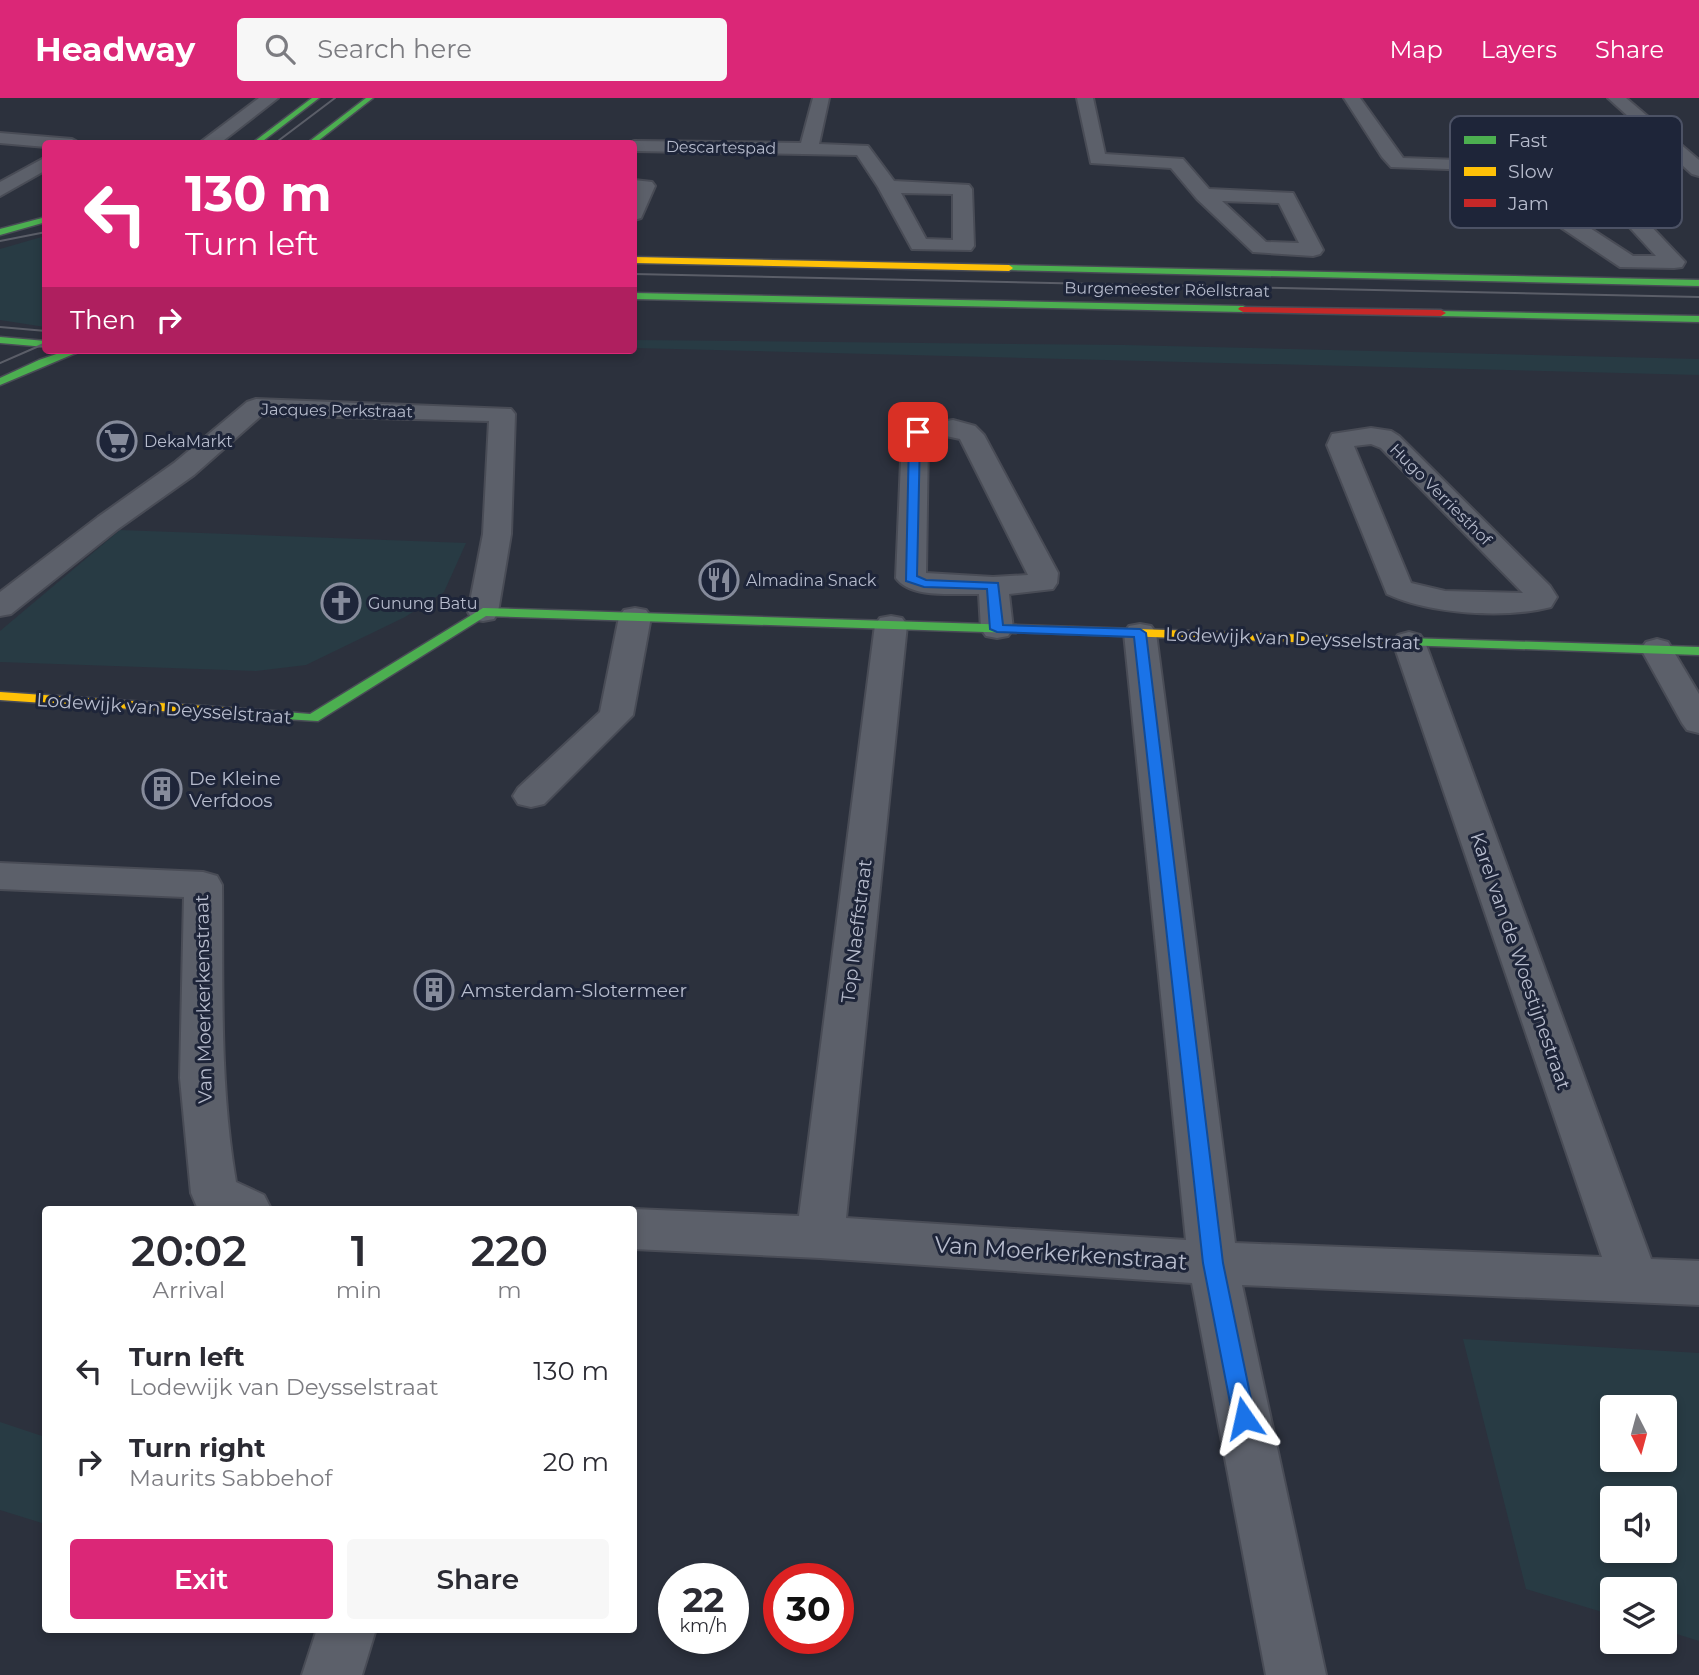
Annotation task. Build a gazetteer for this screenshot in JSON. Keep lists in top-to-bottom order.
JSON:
{
  "streets": {
    "street": [
      "Descartespad",
      "Burgemeester Röellstraat",
      "Jacques Perkstraat",
      "Hugo Verriesthof",
      "Lodewijk van Deysselstraat",
      "Top Naeffstraat",
      "Karel van de Woestijnestraat",
      "Van Moerkerkenstraat"
    ]
  },
  "crossings": [
    ["Jacques Perkstraat", "Lodewijk van Deysselstraat"],
    ["Lodewijk van Deysselstraat", "Top Naeffstraat"],
    ["Lodewijk van Deysselstraat", "Karel van de Woestijnestraat"],
    ["Top Naeffstraat", "Van Moerkerkenstraat"],
    ["Karel van de Woestijnestraat", "Van Moerkerkenstraat"]
  ],
  "places": {
    "supermarket": ["DekaMarkt"],
    "restaurant": ["Almadina Snack"],
    "church": ["Gunung Batu"],
    "building": ["De Kleine Verfdoos", "Amsterdam-Slotermeer"]
  },
  "legend": ["Fast", "Slow", "Jam"],
  "north": "bottom",
  "page": {
    "header": "Headway",
    "search": "Search here",
    "nav": ["Map", "Layers", "Share"],
    "turn": ["130 m", "Turn left"],
    "then": "Then",
    "eta": [
      "20:02",
      "Arrival",
      "1",
      "min",
      "220",
      "m"
    ],
    "list": [
      {
        "name": "Turn left",
        "note": "Lodewijk van Deysselstraat",
        "value": "130 m"
      },
      {
        "name": "Turn right",
        "note": "Maurits Sabbehof",
        "value": "20 m"
      }
    ],
    "buttons": ["Exit", "Share"],
    "speed": "22 km/h",
    "limit": "30"
  }
}
